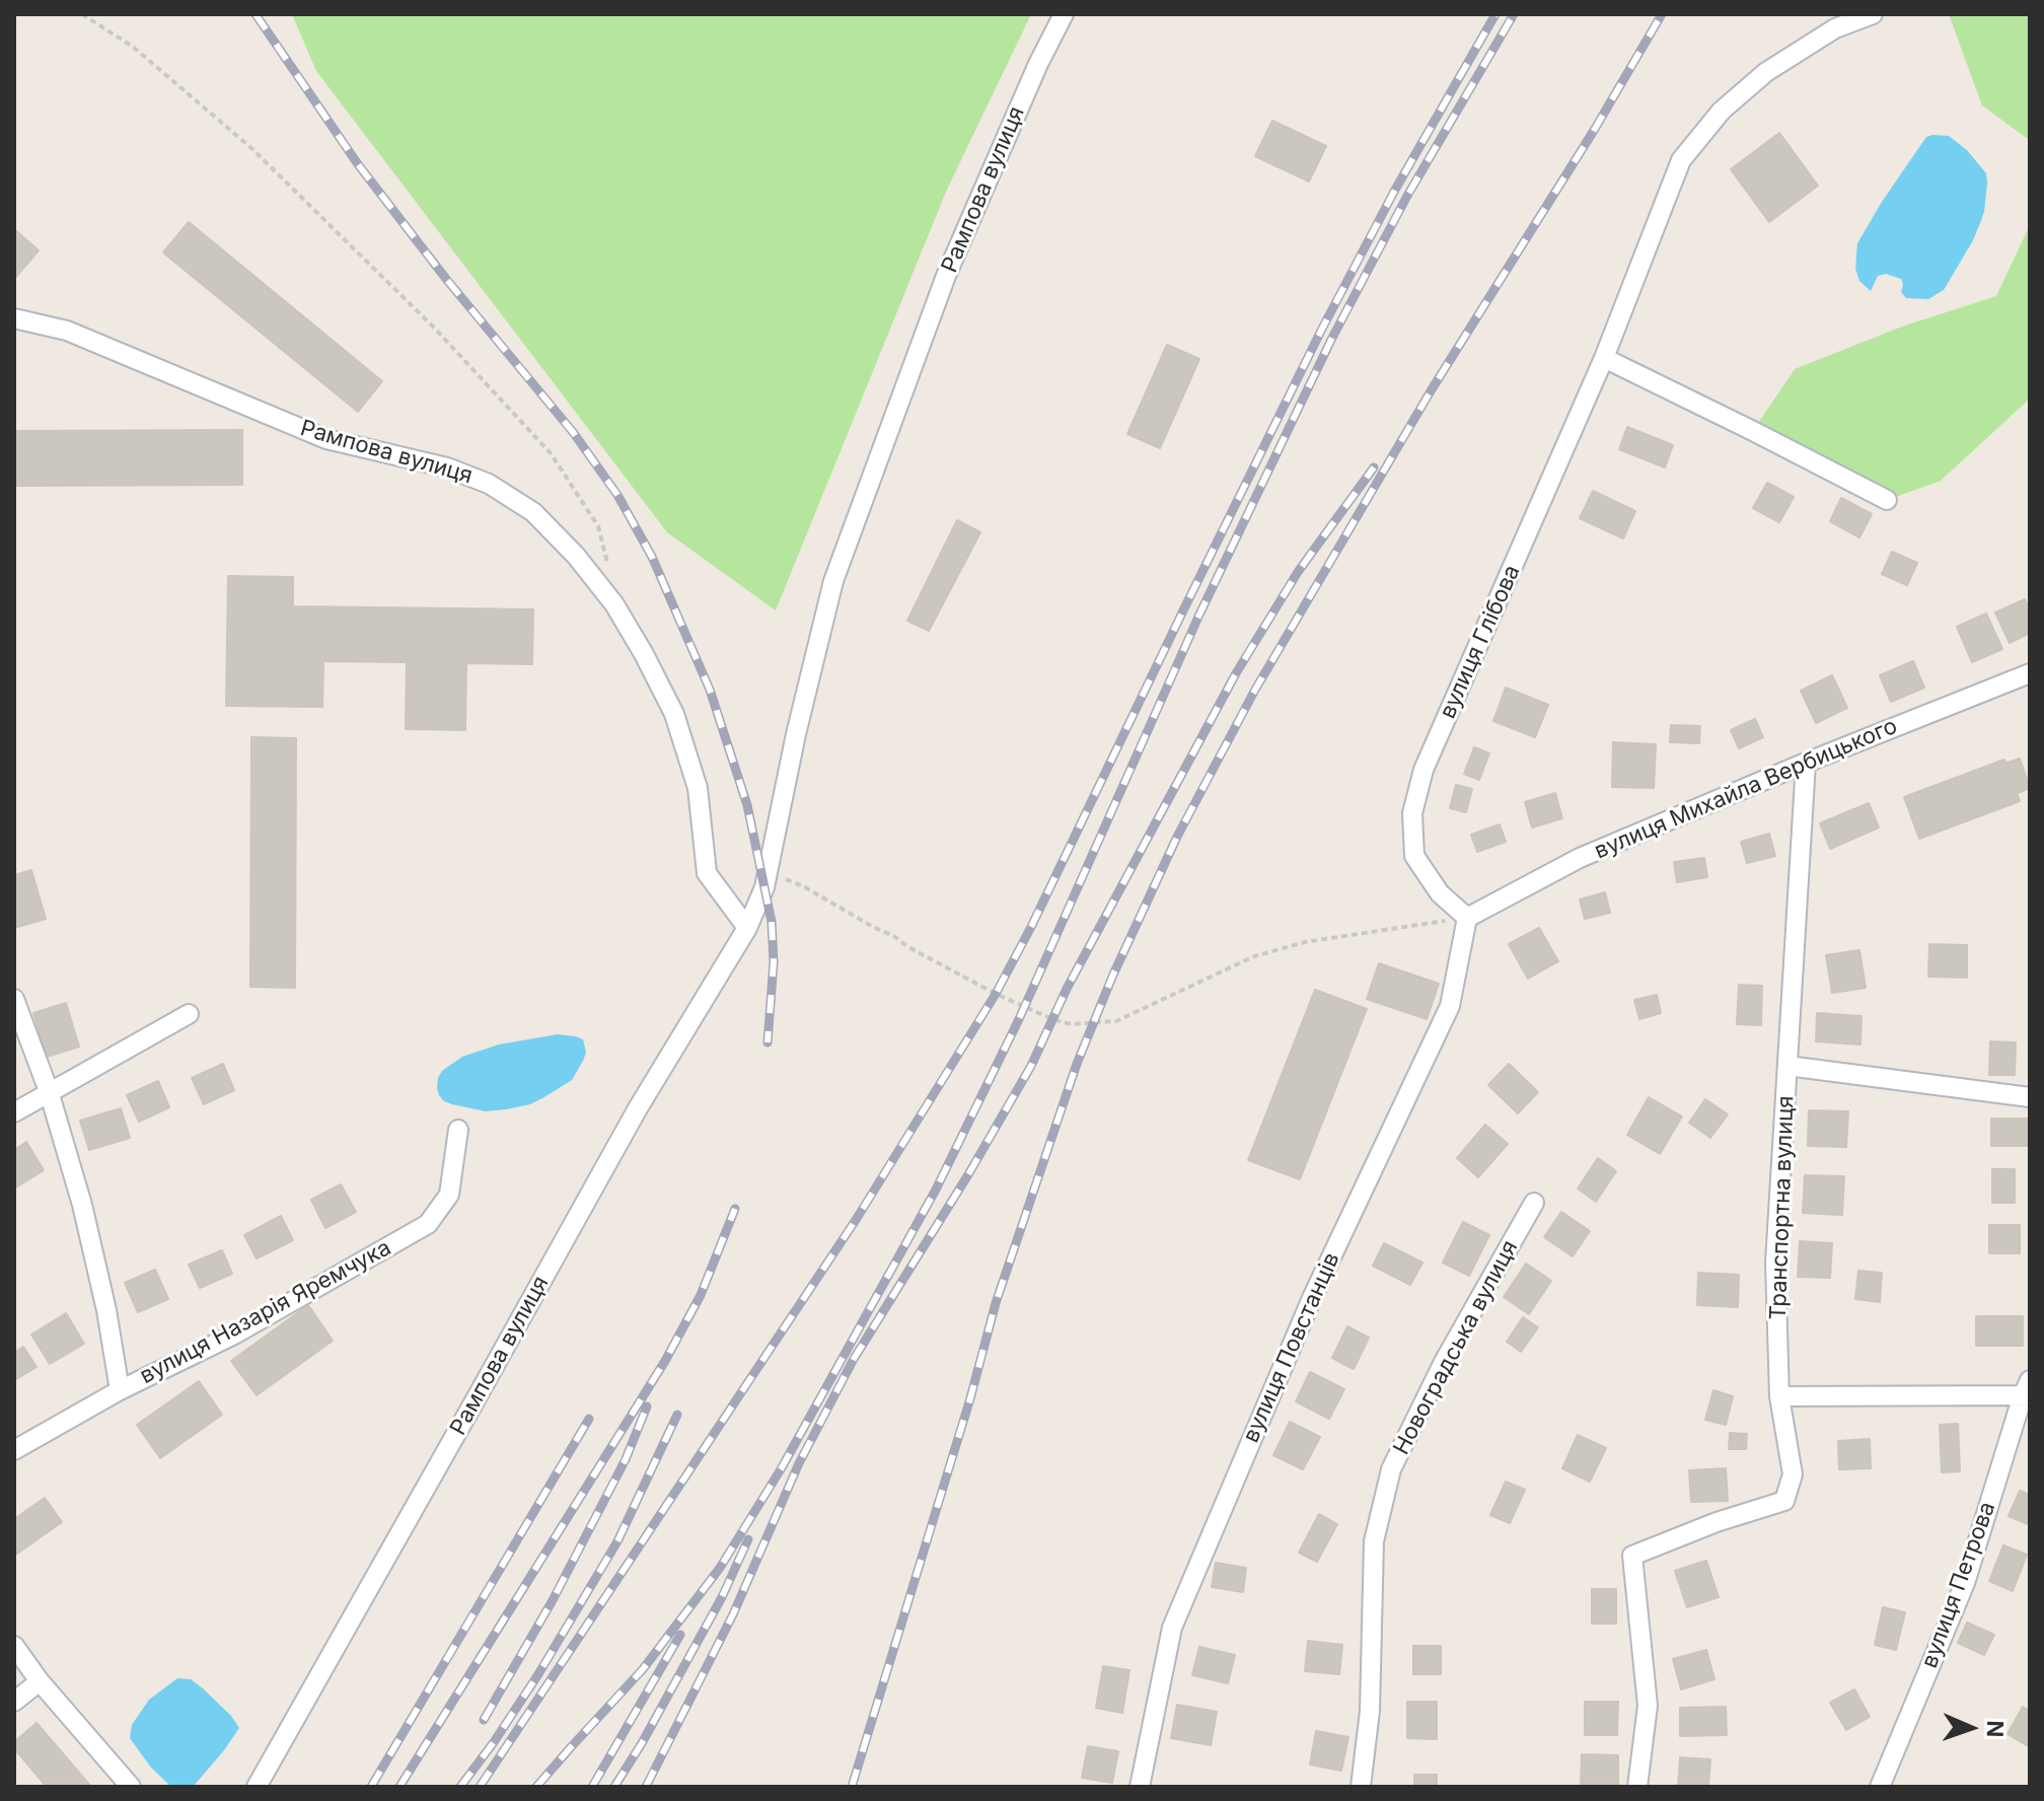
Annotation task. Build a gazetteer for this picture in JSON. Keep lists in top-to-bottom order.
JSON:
{
  "streets": {
    "street": [
      "Рампова вулиця",
      "вулиця Глібова",
      "вулиця Михайла Вербицького",
      "Транспортна вулиця",
      "вулиця Назарія Яремчука",
      "вулиця Повстанців",
      "Новоградська вулиця",
      "вулиця Петрова"
    ]
  },
  "crossings": [
    ["вулиця Глібова", "вулиця Михайла Вербицького"],
    ["вулиця Глібова", "вулиця Повстанців"],
    ["вулиця Михайла Вербицького", "Транспортна вулиця"],
    ["вулиця Михайла Вербицького", "вулиця Повстанців"]
  ],
  "north": "right"
}
